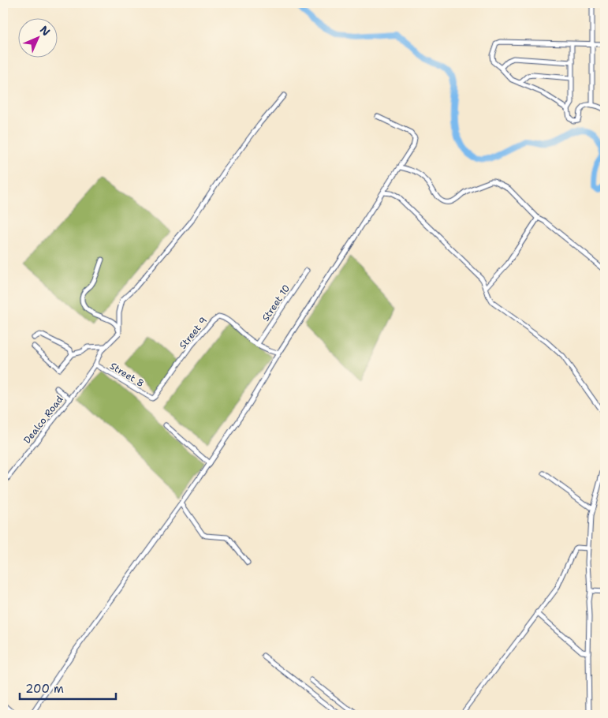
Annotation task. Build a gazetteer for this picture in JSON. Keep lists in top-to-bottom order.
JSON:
{
  "streets": {
    "street": [
      "Street 10",
      "Street 9",
      "Street 8",
      "Dealco Road"
    ]
  },
  "crossings": [
    ["Street 10", "Street 9"],
    ["Street 9", "Street 8"],
    ["Street 8", "Dealco Road"]
  ],
  "scale_bar": "200 m",
  "north": "top right"
}
